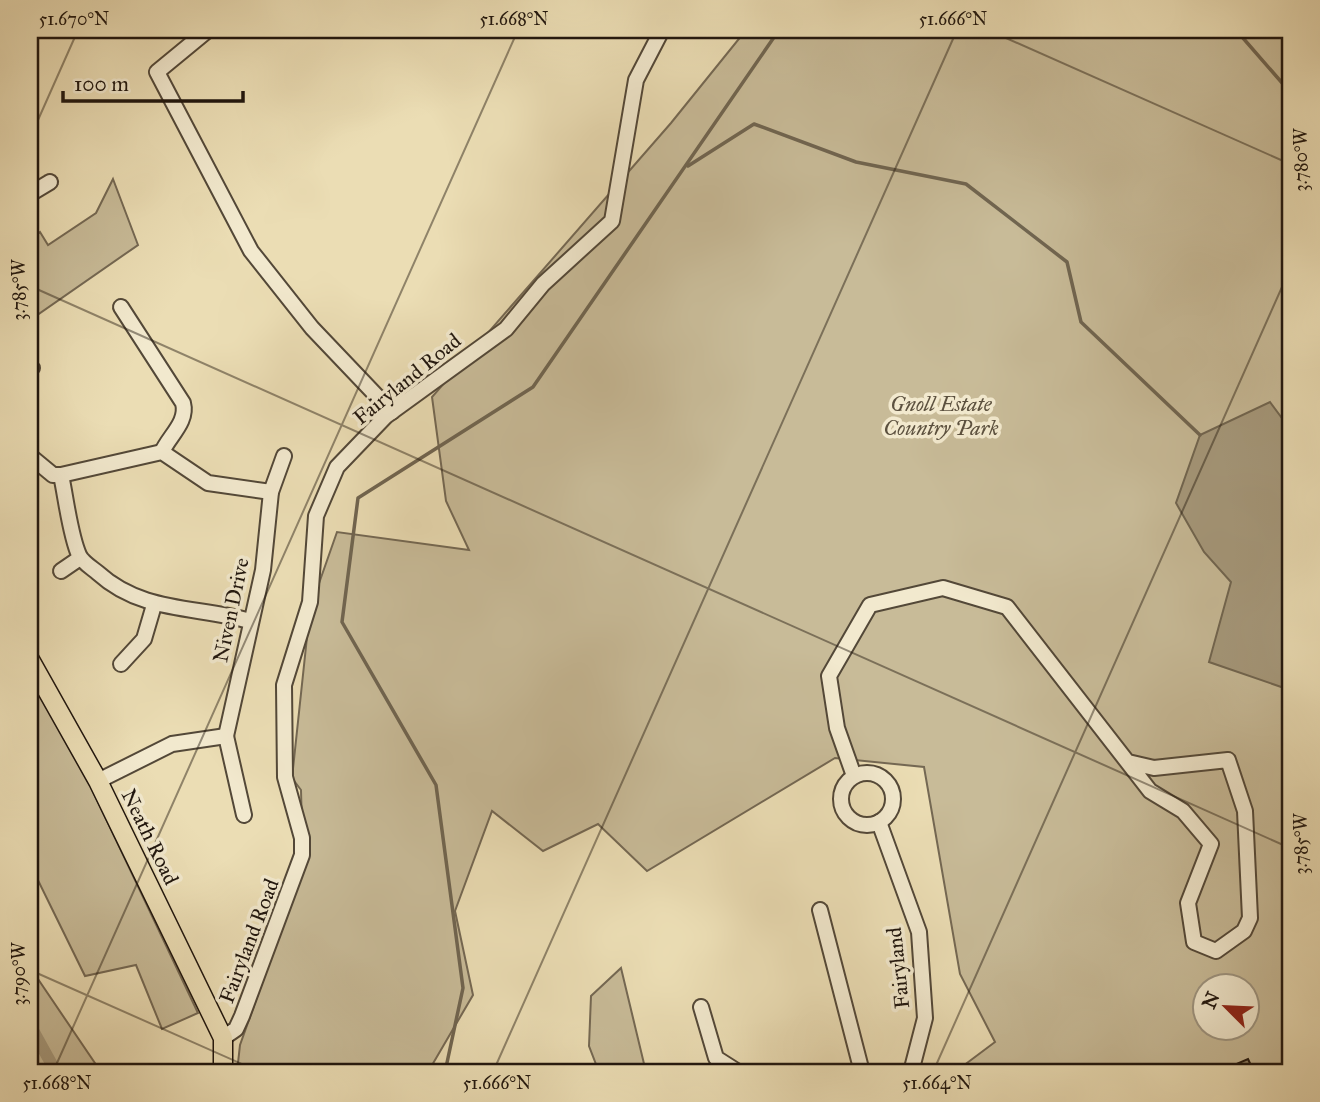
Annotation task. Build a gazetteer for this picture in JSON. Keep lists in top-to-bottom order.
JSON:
{
  "streets": {
    "main road": ["Neath Road"],
    "street": ["Fairyland Road", "Niven Drive", "Fairyland"]
  },
  "crossings": [
    ["Fairyland Road", "Neath Road"]
  ],
  "parks": ["Gnoll Estate Country Park"],
  "scale_bar": "100 m",
  "north": "top left",
  "coordinates": [
    "51.670°N",
    "51.668°N",
    "51.666°N",
    "3.780°W",
    "3.785°W",
    "3.790°W",
    "51.664°N"
  ]
}
